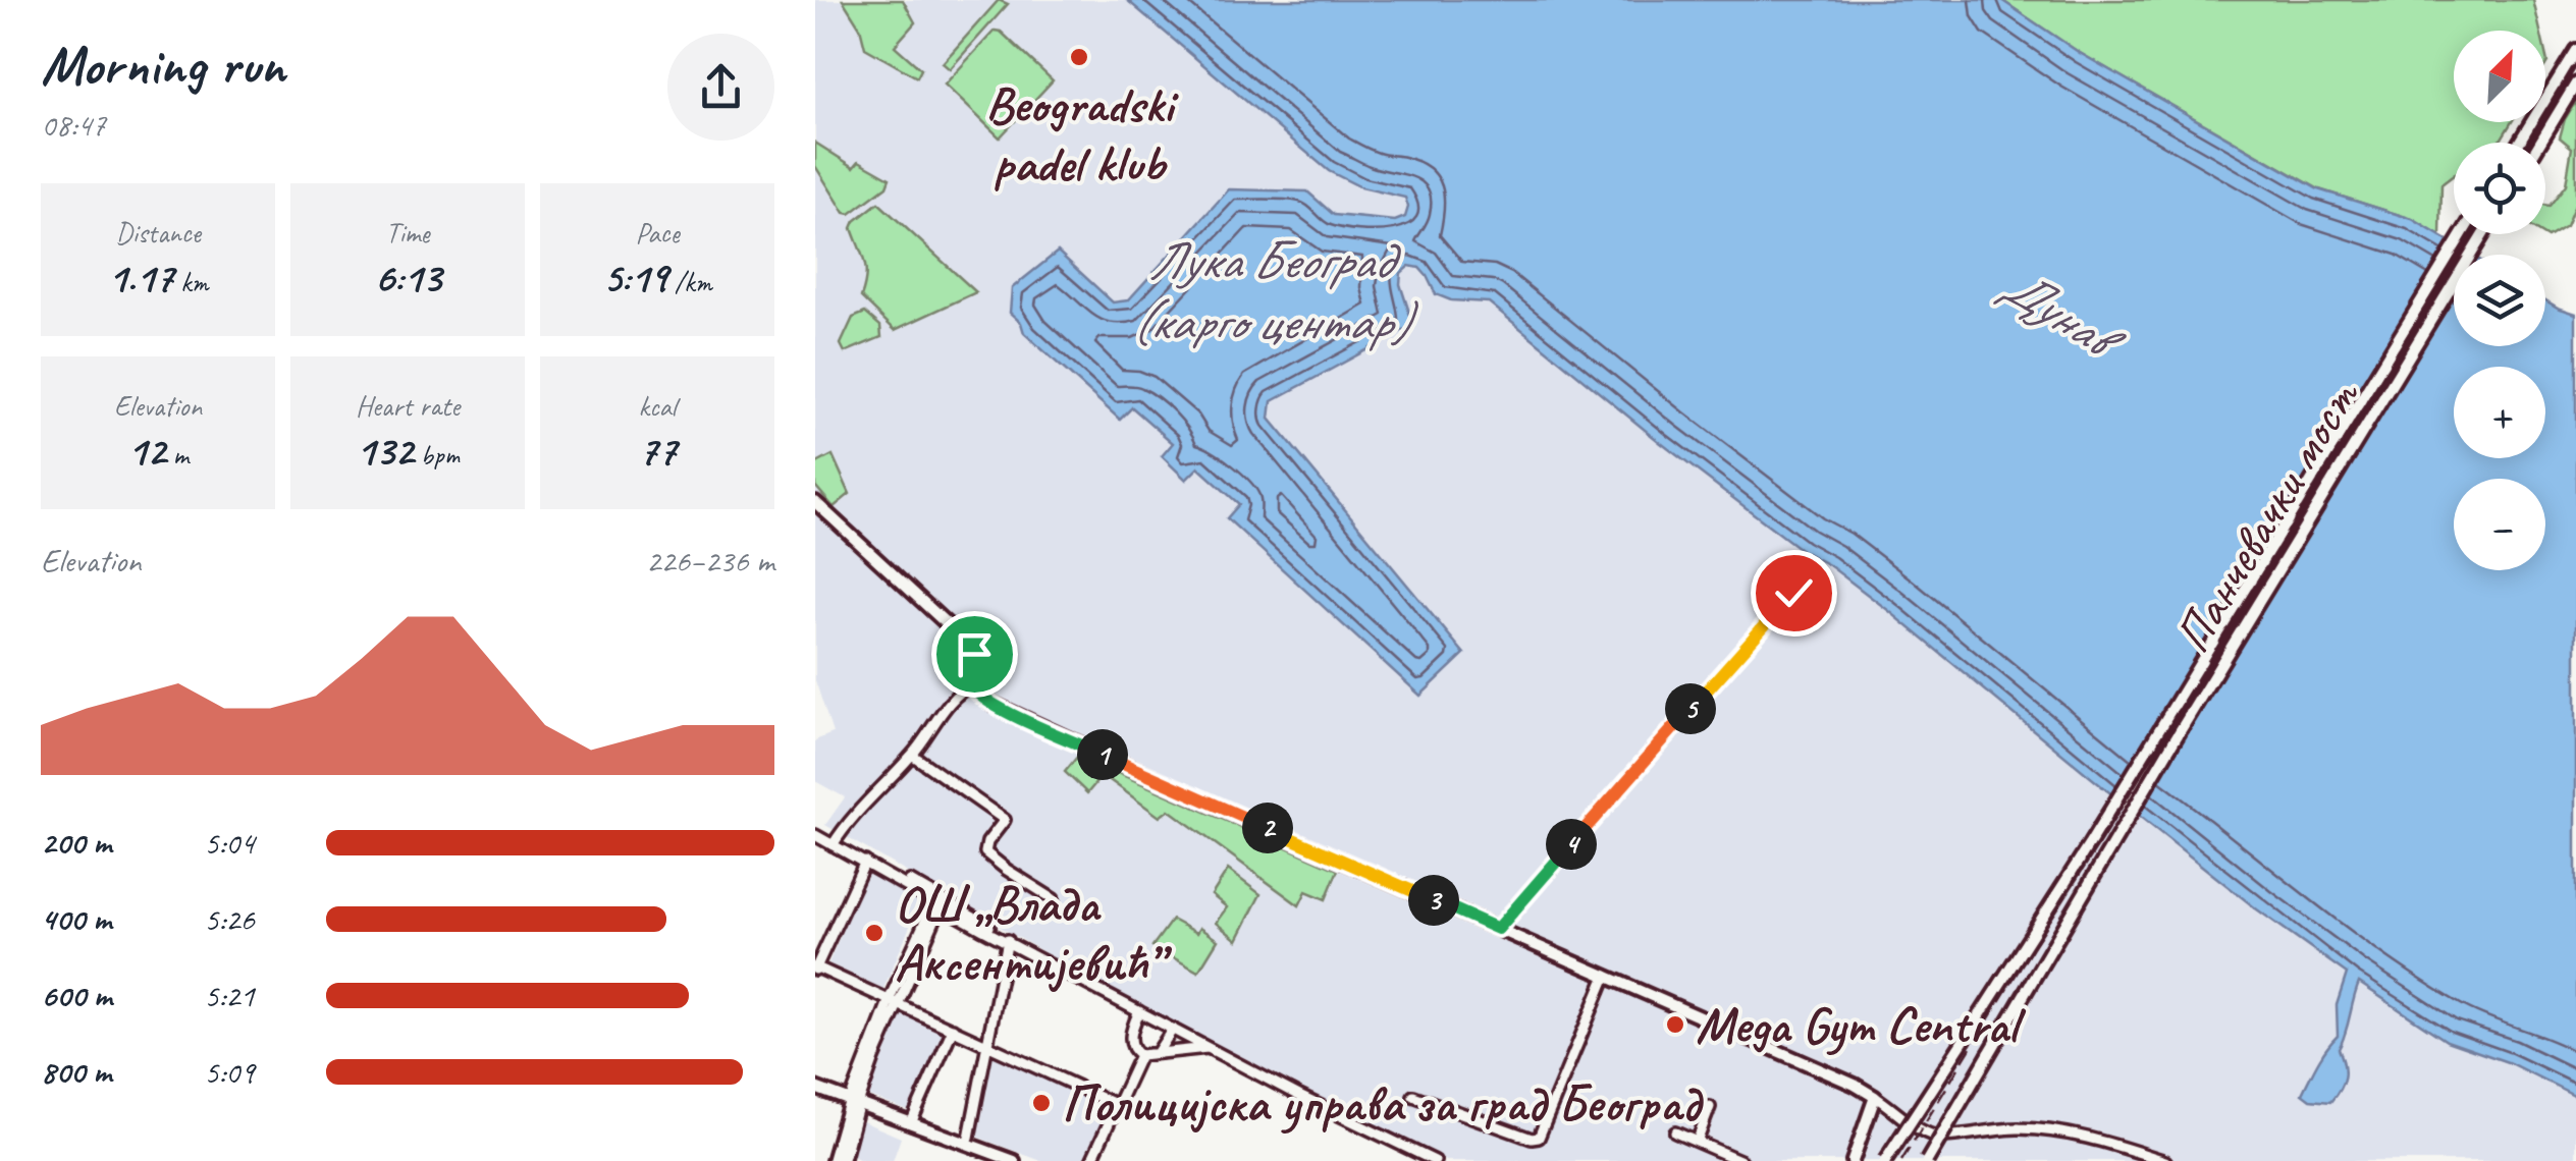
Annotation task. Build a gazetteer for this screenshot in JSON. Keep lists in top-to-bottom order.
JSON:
{
  "streets": {
    "main road": ["Панчевачки мост"]
  },
  "water": ["Лука Београд (карго центар)", "Дунав"],
  "places": [
    "Beogradski padel klub",
    "ОШ „Влада Аксентијевић”",
    "Mega Gym Central",
    "Полицијска управа за град Београд"
  ],
  "north": "top right",
  "page": {
    "heading": ["Morning run", "08:47"],
    "map_buttons": ["+", "−"],
    "stats": [
      ["Distance", "1.17 km"],
      ["Time", "6:13"],
      ["Pace", "5:19 /km"],
      ["Elevation", "12 m"],
      ["Heart rate", "132 bpm"],
      ["kcal", "77"]
    ],
    "chart": ["Elevation", "226–236 m"],
    "pins": [
      "5",
      "1",
      "2",
      "4",
      "3"
    ],
    "list": [
      {
        "name": "200 m",
        "note": "5:04"
      },
      {
        "name": "400 m",
        "note": "5:26"
      },
      {
        "name": "600 m",
        "note": "5:21"
      },
      {
        "name": "800 m",
        "note": "5:09"
      }
    ]
  }
}
